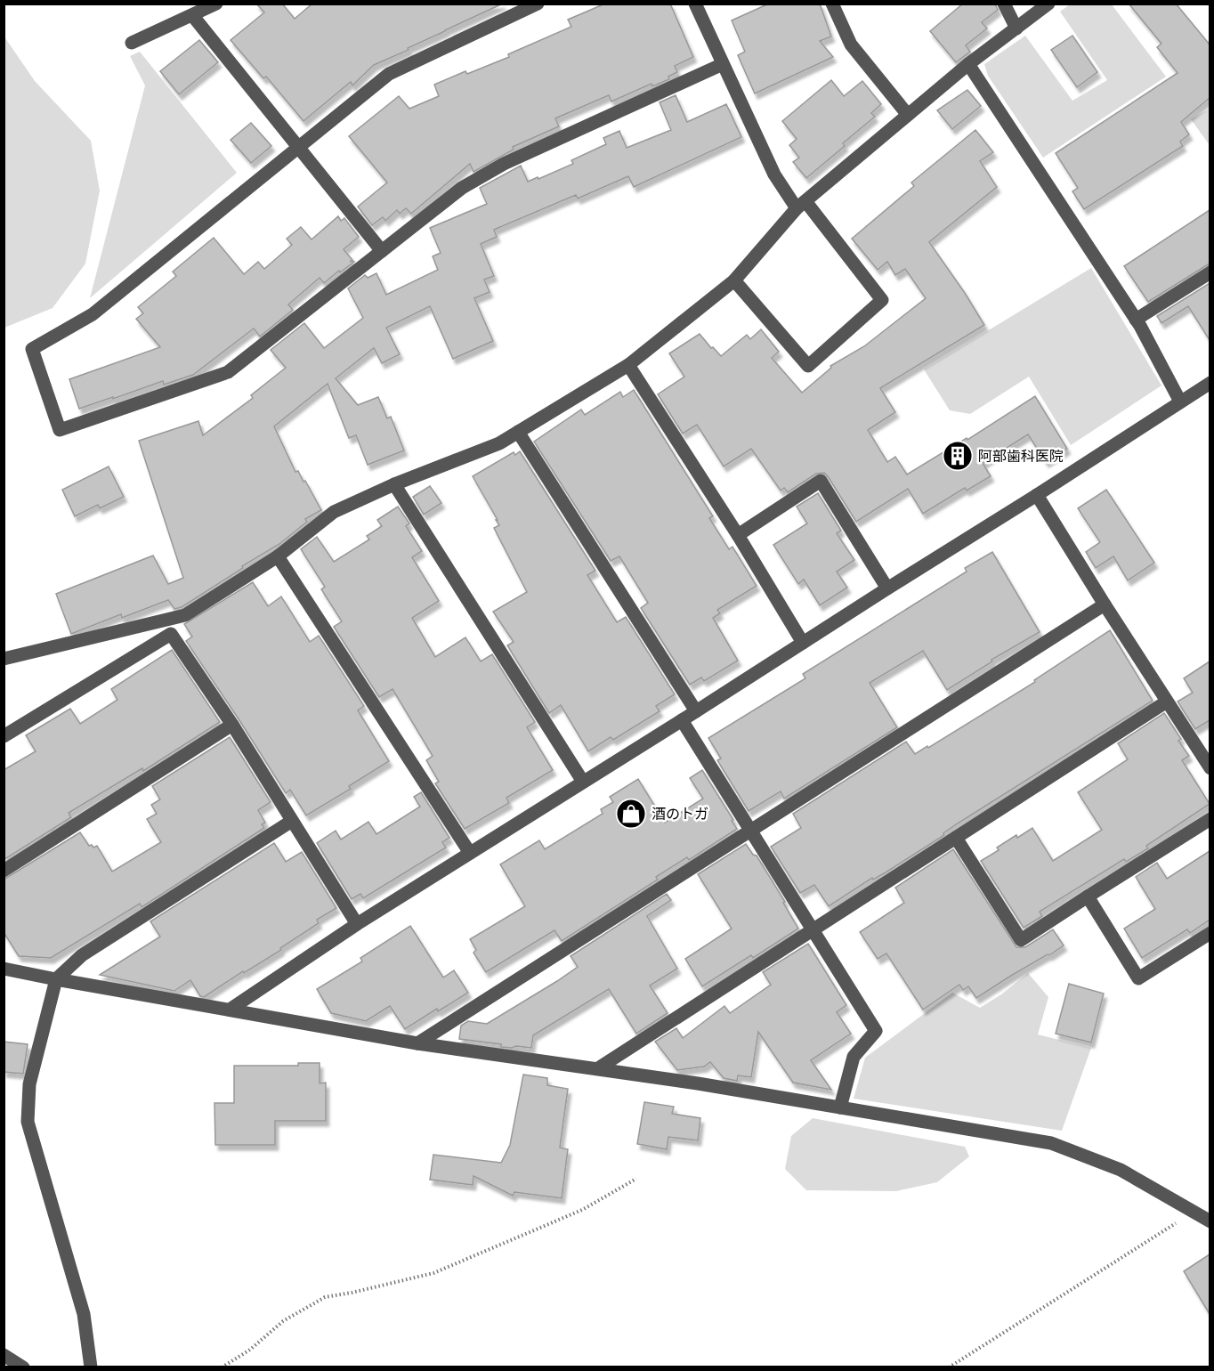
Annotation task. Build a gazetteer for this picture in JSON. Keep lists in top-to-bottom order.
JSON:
{
  "places": {
    "building": ["阿部歯科医院"],
    "shop": ["酒のトガ"]
  }
}
